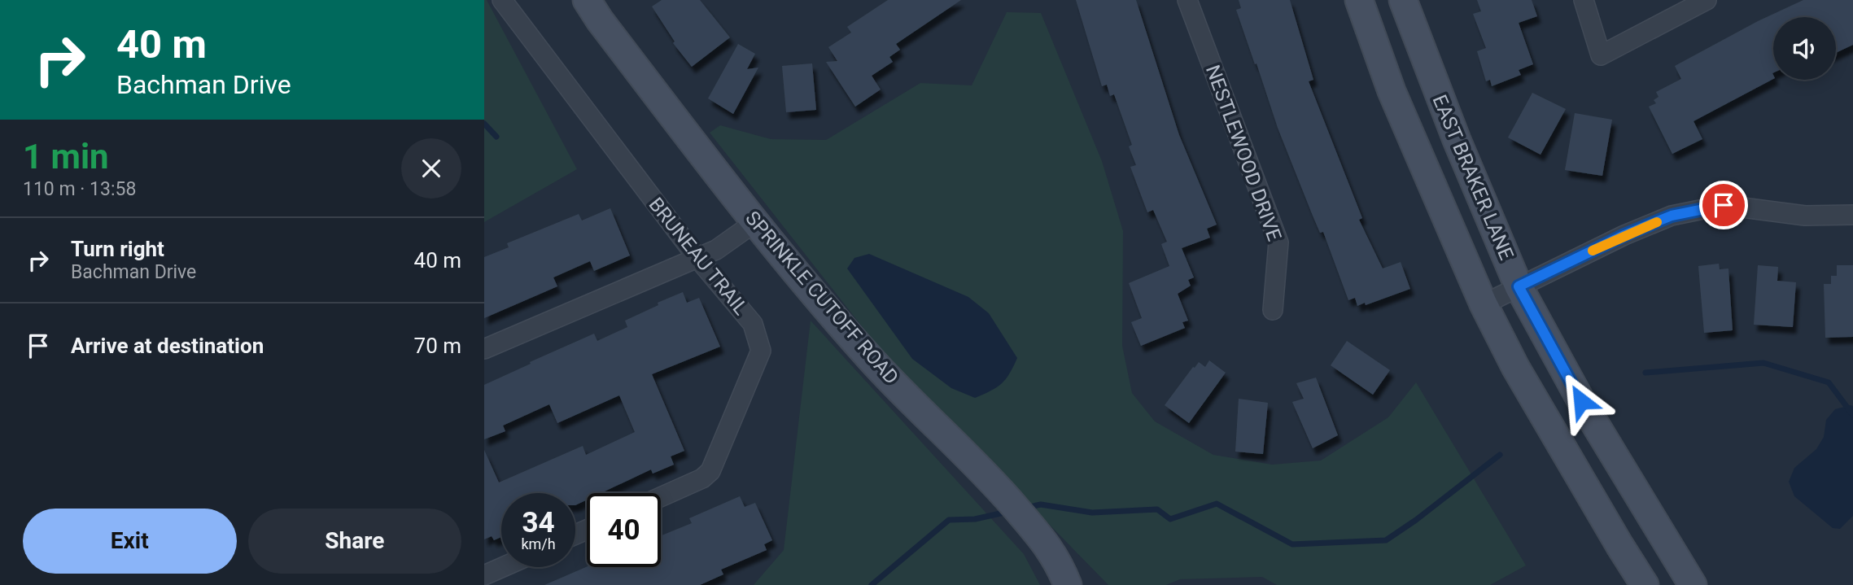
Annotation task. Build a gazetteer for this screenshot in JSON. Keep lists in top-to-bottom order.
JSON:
{
  "streets": {
    "street": [
      "NESTLEWOOD DRIVE",
      "EAST BRAKER LANE",
      "BRUNEAU TRAIL",
      "SPRINKLE CUTOFF ROAD"
    ]
  },
  "page": {
    "turn": ["40 m", "Bachman Drive"],
    "heading": ["1 min", "110 m · 13:58"],
    "list": [
      {
        "name": "Turn right",
        "note": "Bachman Drive",
        "value": "40 m"
      },
      {
        "name": "Arrive at destination",
        "value": "70 m"
      }
    ],
    "speed": "34 km/h",
    "limit": "40",
    "buttons": ["Exit", "Share"]
  }
}
